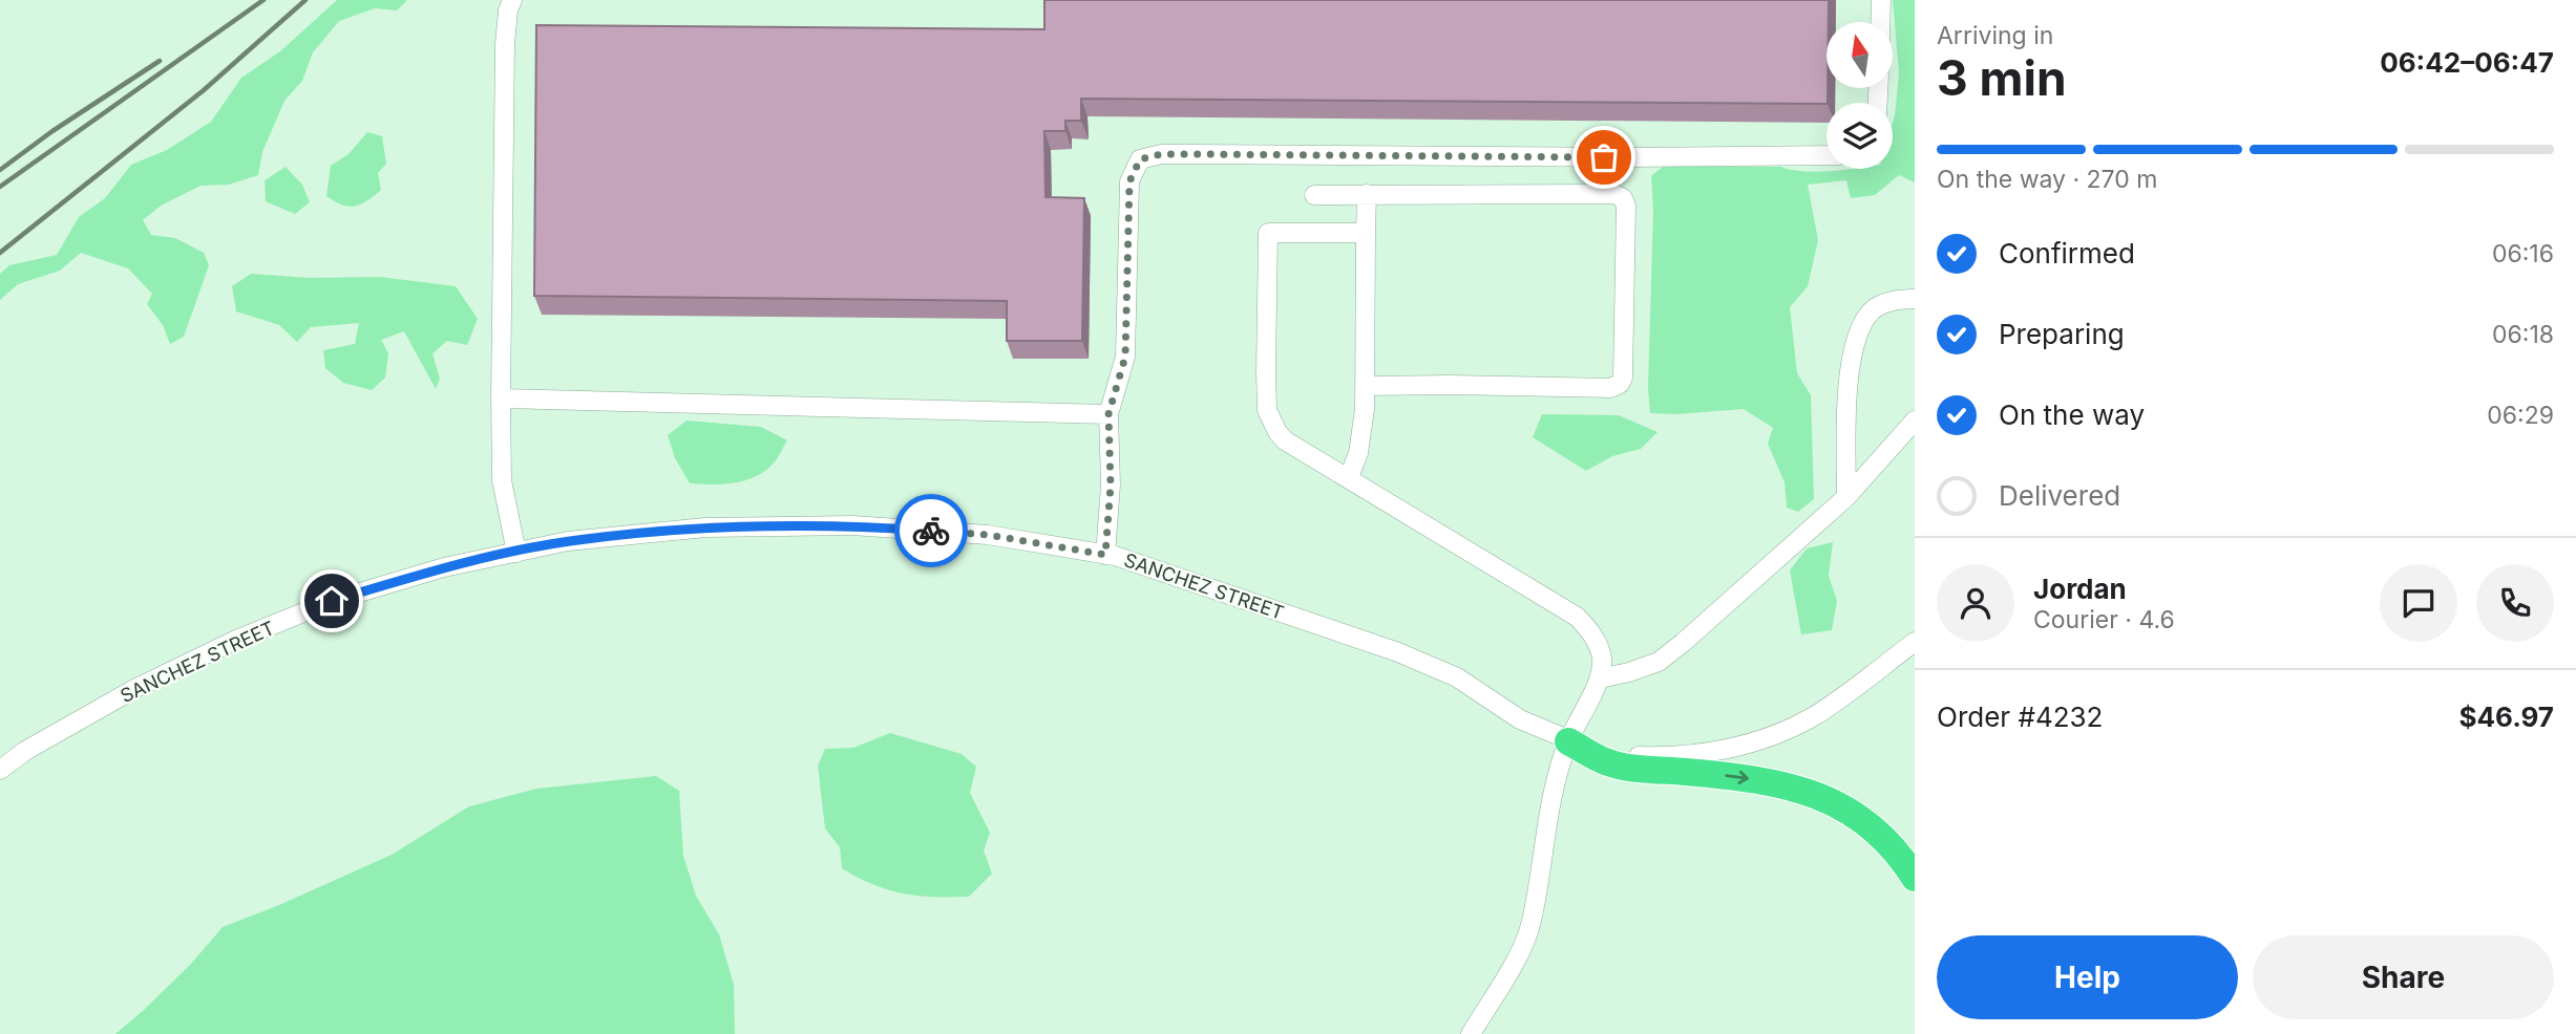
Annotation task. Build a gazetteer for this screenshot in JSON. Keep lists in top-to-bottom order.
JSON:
{
  "streets": {
    "street": ["SANCHEZ STREET"]
  },
  "north": "top",
  "page": {
    "heading": ["3 min", "Arriving in", "06:42–06:47"],
    "panel": [
      "Jordan",
      "Courier · 4.6",
      "Order #4232",
      "$46.97"
    ],
    "bar": "On the way · 270 m",
    "list": [
      ["Confirmed", "06:16"],
      ["Preparing", "06:18"],
      ["On the way", "06:29"],
      "Delivered"
    ],
    "buttons": ["Help", "Share"]
  }
}
